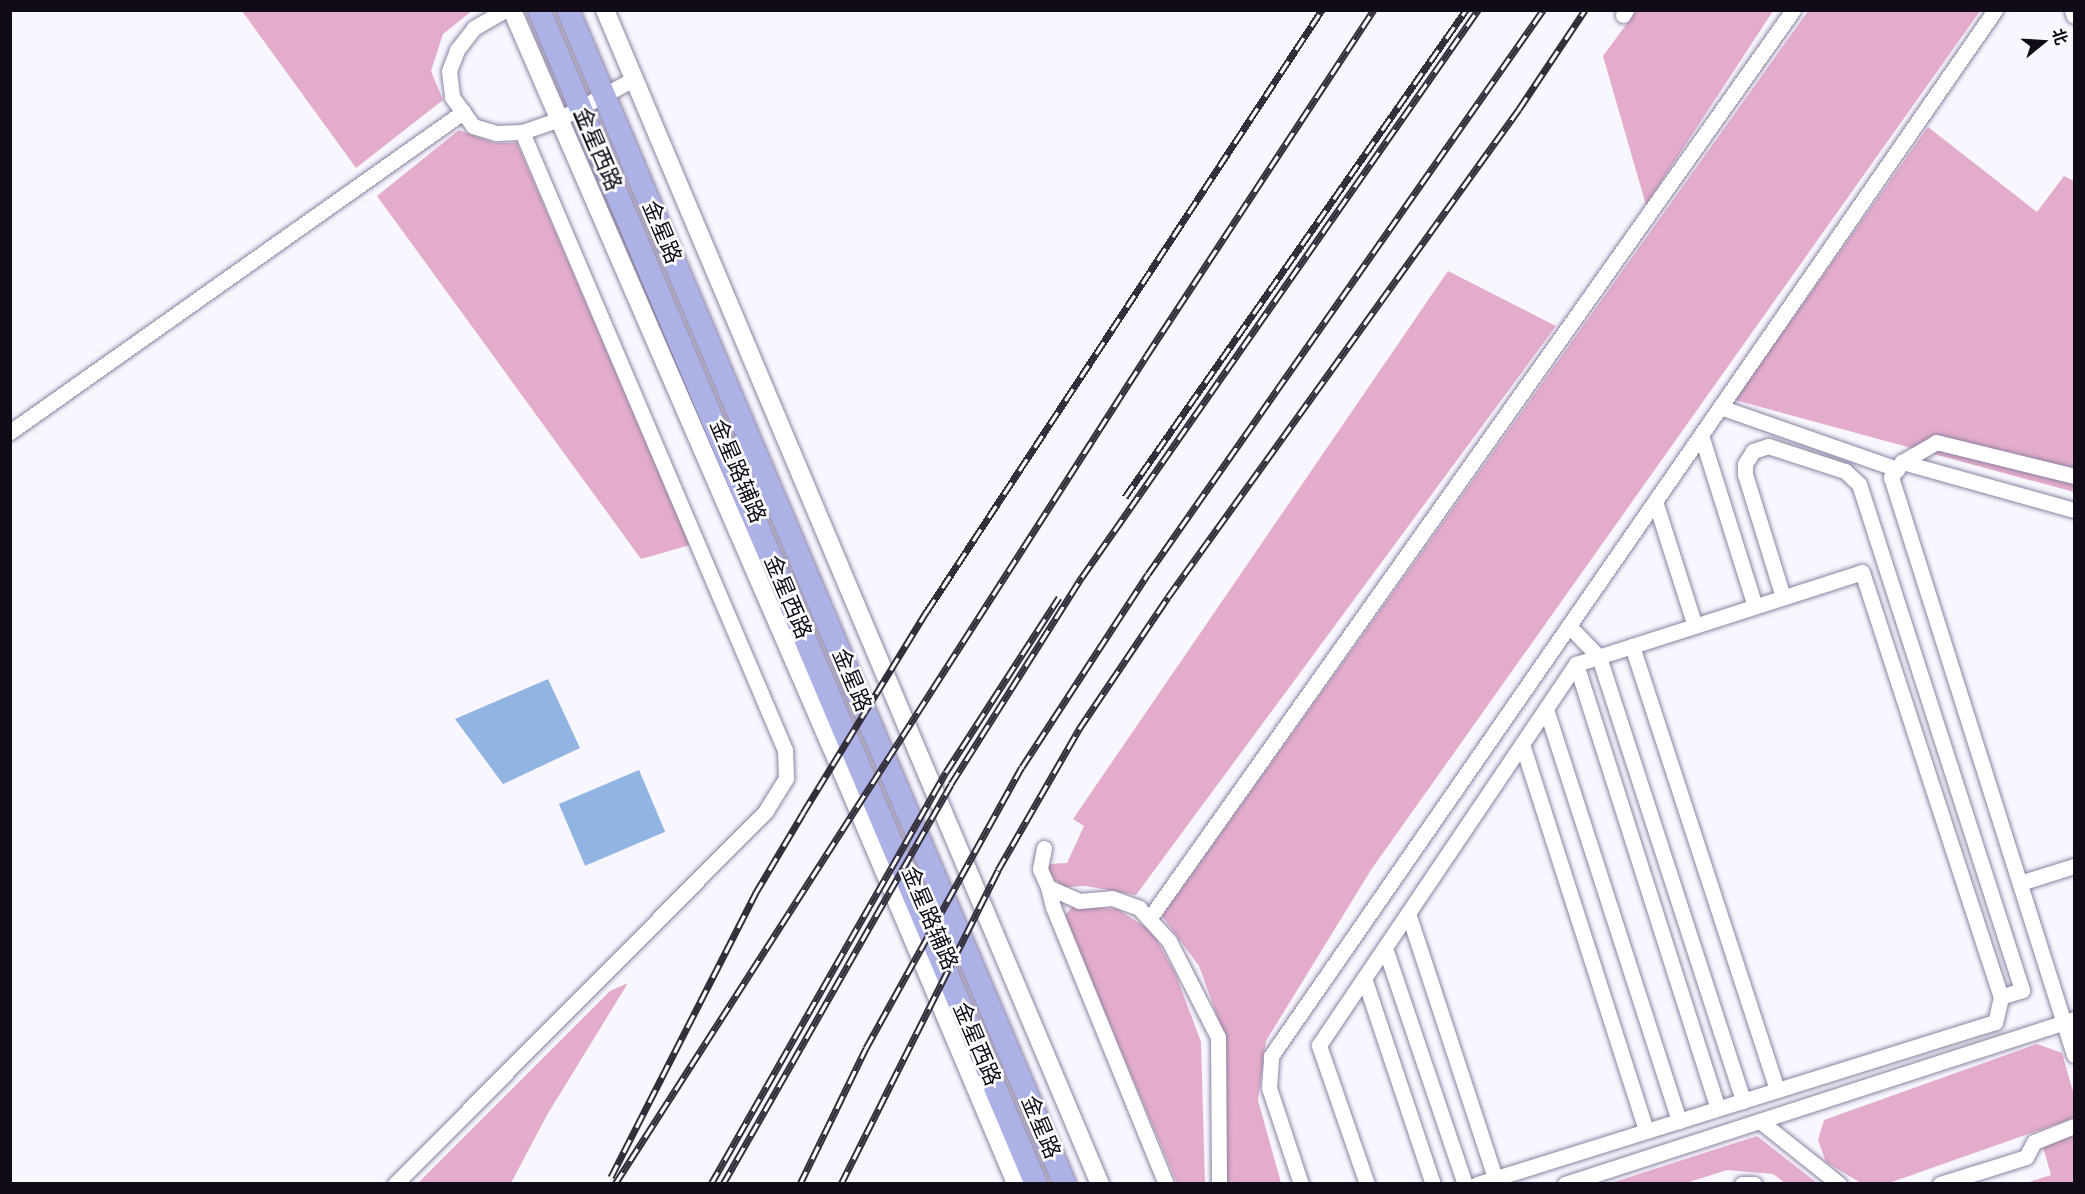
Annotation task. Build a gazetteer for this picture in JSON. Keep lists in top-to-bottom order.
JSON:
{
  "streets": {
    "main road": ["金星西路", "金星路"],
    "street": ["金星路辅路"]
  },
  "north": "right"
}
